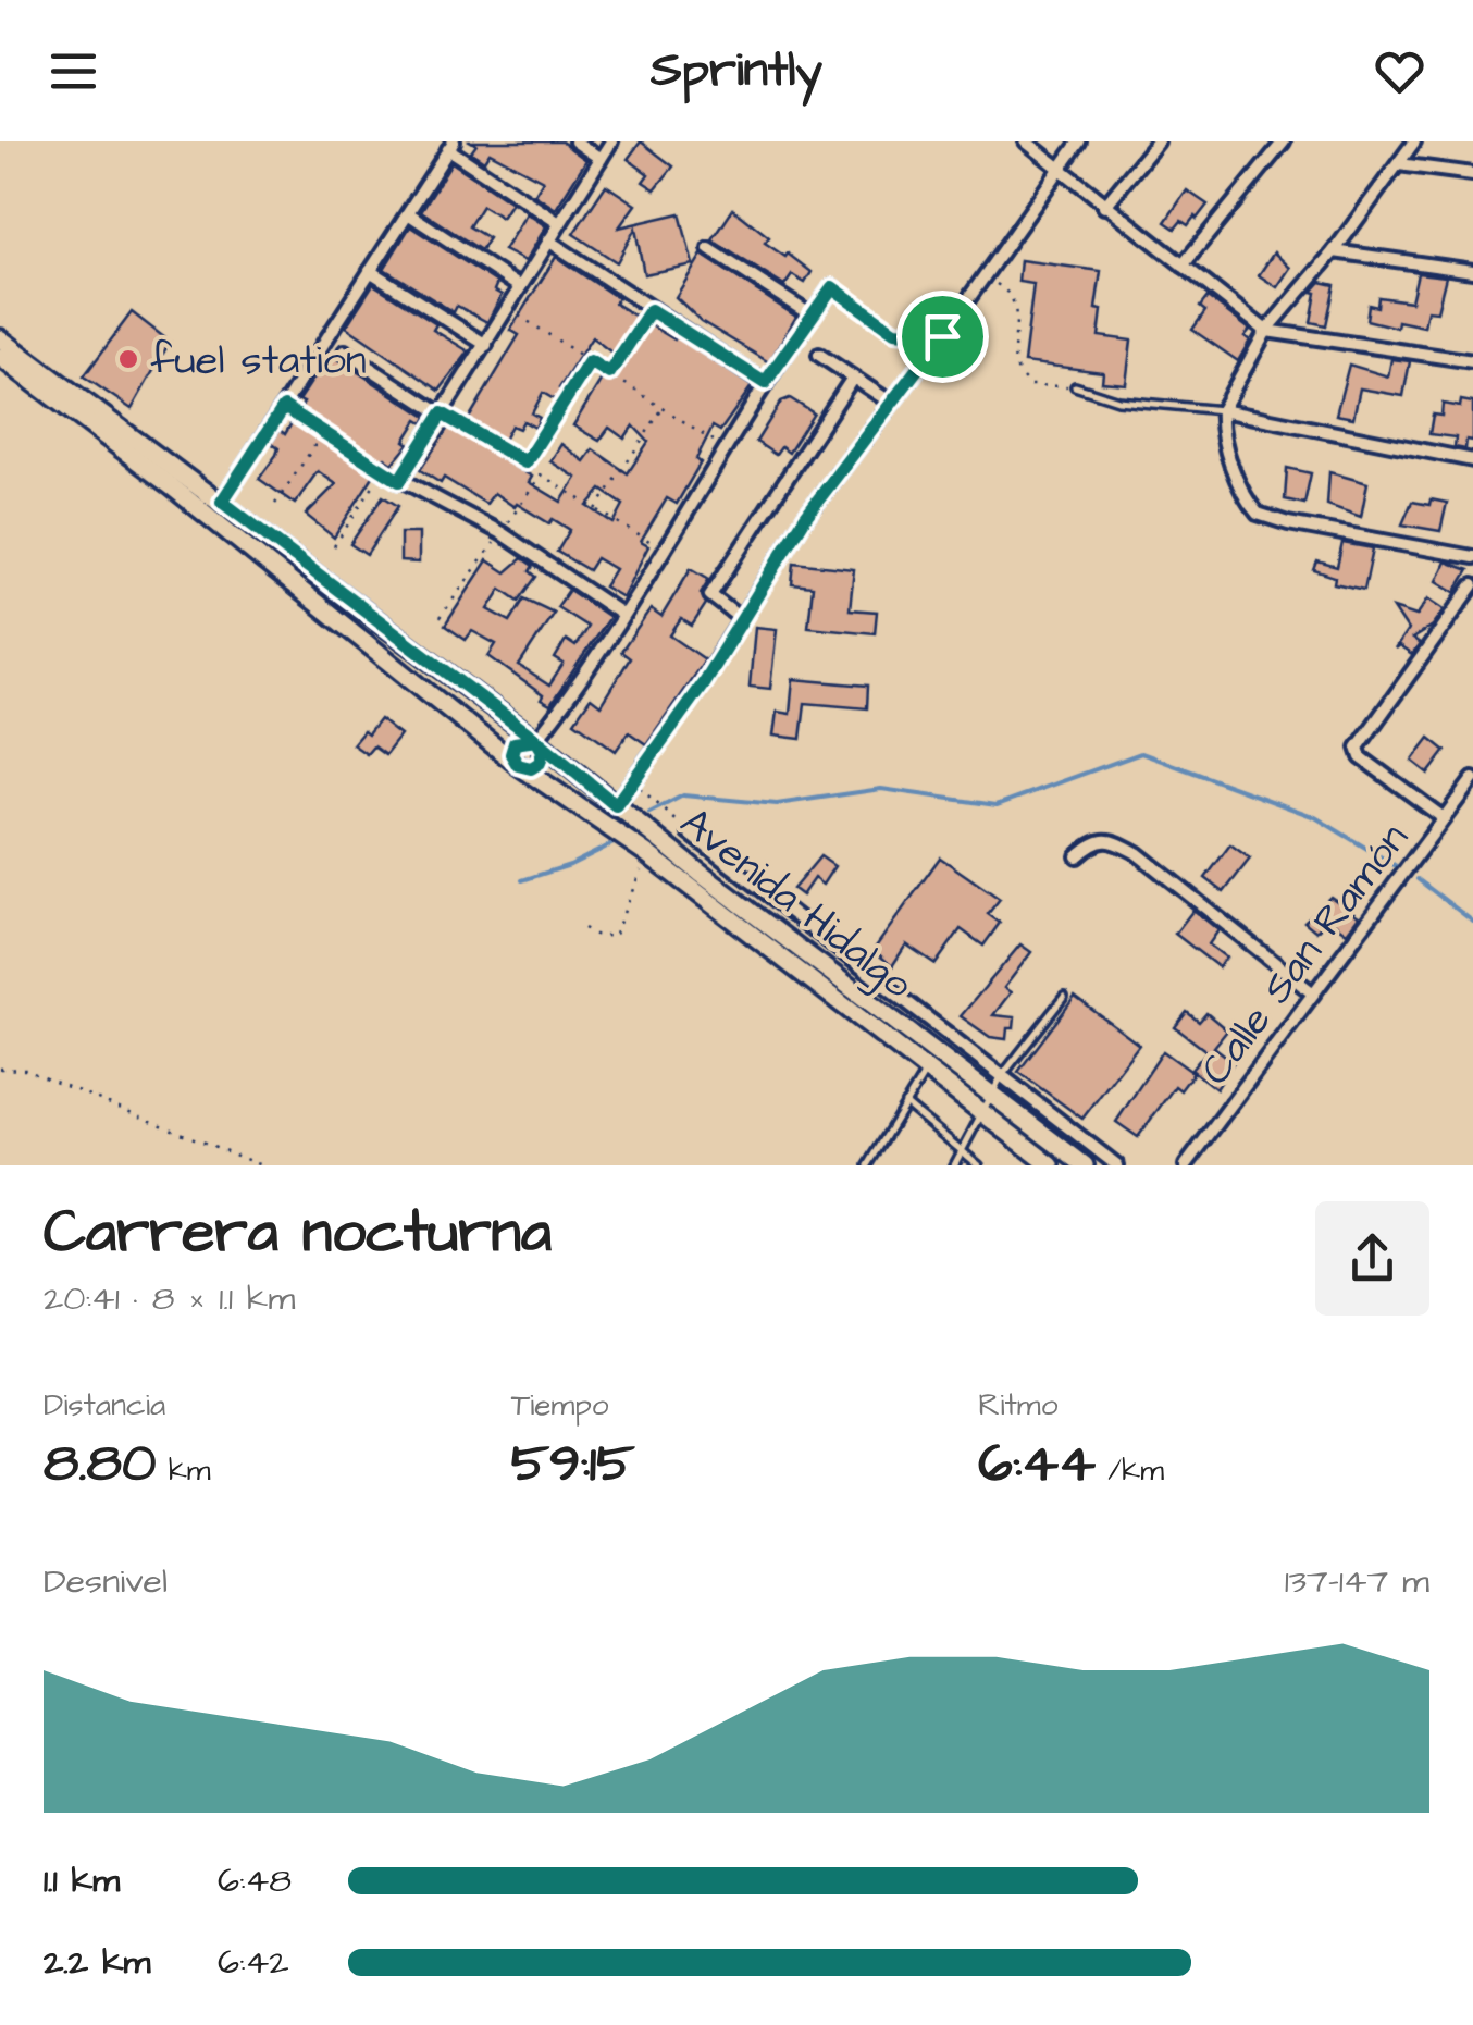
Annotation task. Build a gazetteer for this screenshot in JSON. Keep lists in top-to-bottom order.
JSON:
{
  "streets": {
    "main road": ["Avenida Hidalgo"],
    "street": ["Calle San Ramón"]
  },
  "places": ["fuel station"],
  "page": {
    "header": "Sprintly",
    "heading": ["Carrera nocturna", "20:41 · 8 × 1.1 km"],
    "stats": [
      ["Distancia", "8.80 km"],
      ["Tiempo", "59:15"],
      ["Ritmo", "6:44 /km"]
    ],
    "chart": ["Desnivel", "137–147 m"],
    "list": [
      {
        "name": "1.1 km",
        "note": "6:48"
      },
      {
        "name": "2.2 km",
        "note": "6:42"
      }
    ]
  }
}
